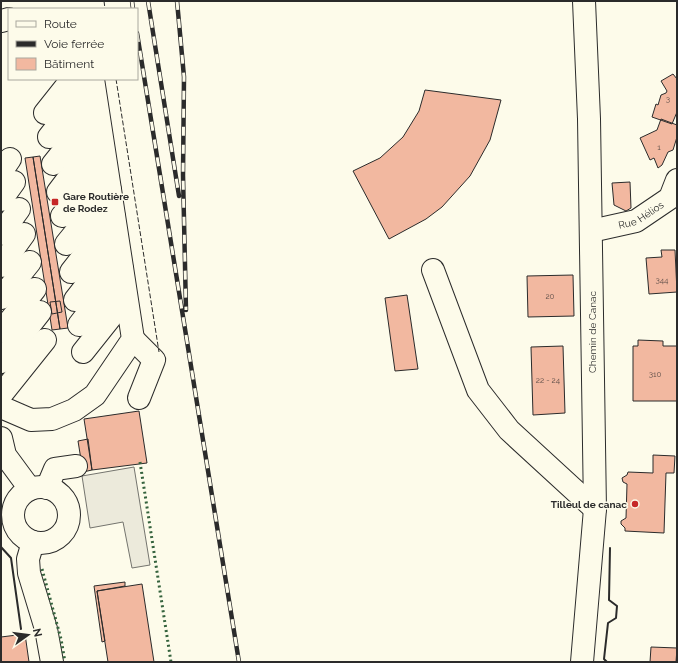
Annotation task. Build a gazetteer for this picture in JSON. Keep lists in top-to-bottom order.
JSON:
{
  "streets": {
    "street": ["Rue Hélios", "Chemin de Canac"]
  },
  "crossings": [
    ["Rue Hélios", "Chemin de Canac"]
  ],
  "places": {
    "transit": ["Gare Routière de Rodez"],
    "other": ["Tilleul de canac"]
  },
  "house_numbers": [
    "3",
    "1",
    "344",
    "20",
    "310",
    "22 - 24"
  ],
  "legend": ["Route", "Voie ferrée", "Bâtiment"],
  "north": "right"
}
